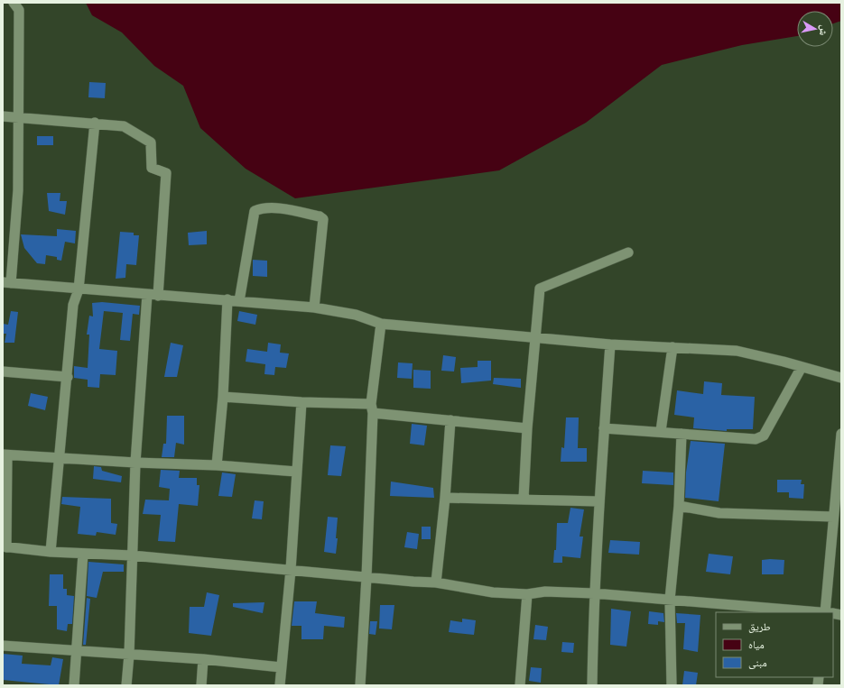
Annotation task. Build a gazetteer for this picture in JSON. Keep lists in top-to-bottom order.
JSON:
{
  "legend": ["طريق", "مياه", "مبنى"],
  "north": "right"
}
